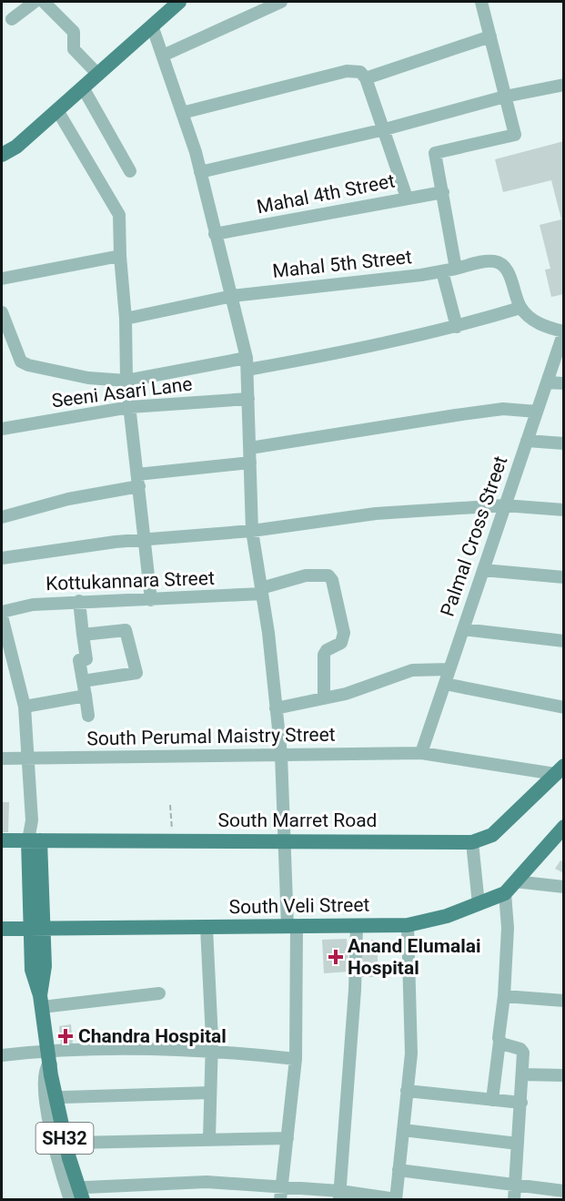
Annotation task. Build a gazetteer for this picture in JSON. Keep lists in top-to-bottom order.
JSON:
{
  "streets": {
    "main road": ["South Marret Road", "South Veli Street", "SH32"],
    "street": [
      "Mahal 4th Street",
      "Mahal 5th Street",
      "Seeni Asari Lane",
      "Palmal Cross Street",
      "Kottukannara Street",
      "South Perumal Maistry Street"
    ]
  },
  "crossings": [
    ["Palmal Cross Street", "South Perumal Maistry Street"],
    ["South Perumal Maistry Street", "South Marret Road"],
    ["South Veli Street", "SH32"]
  ],
  "places": {
    "health": ["Anand Elumalai Hospital", "Chandra Hospital"]
  }
}
